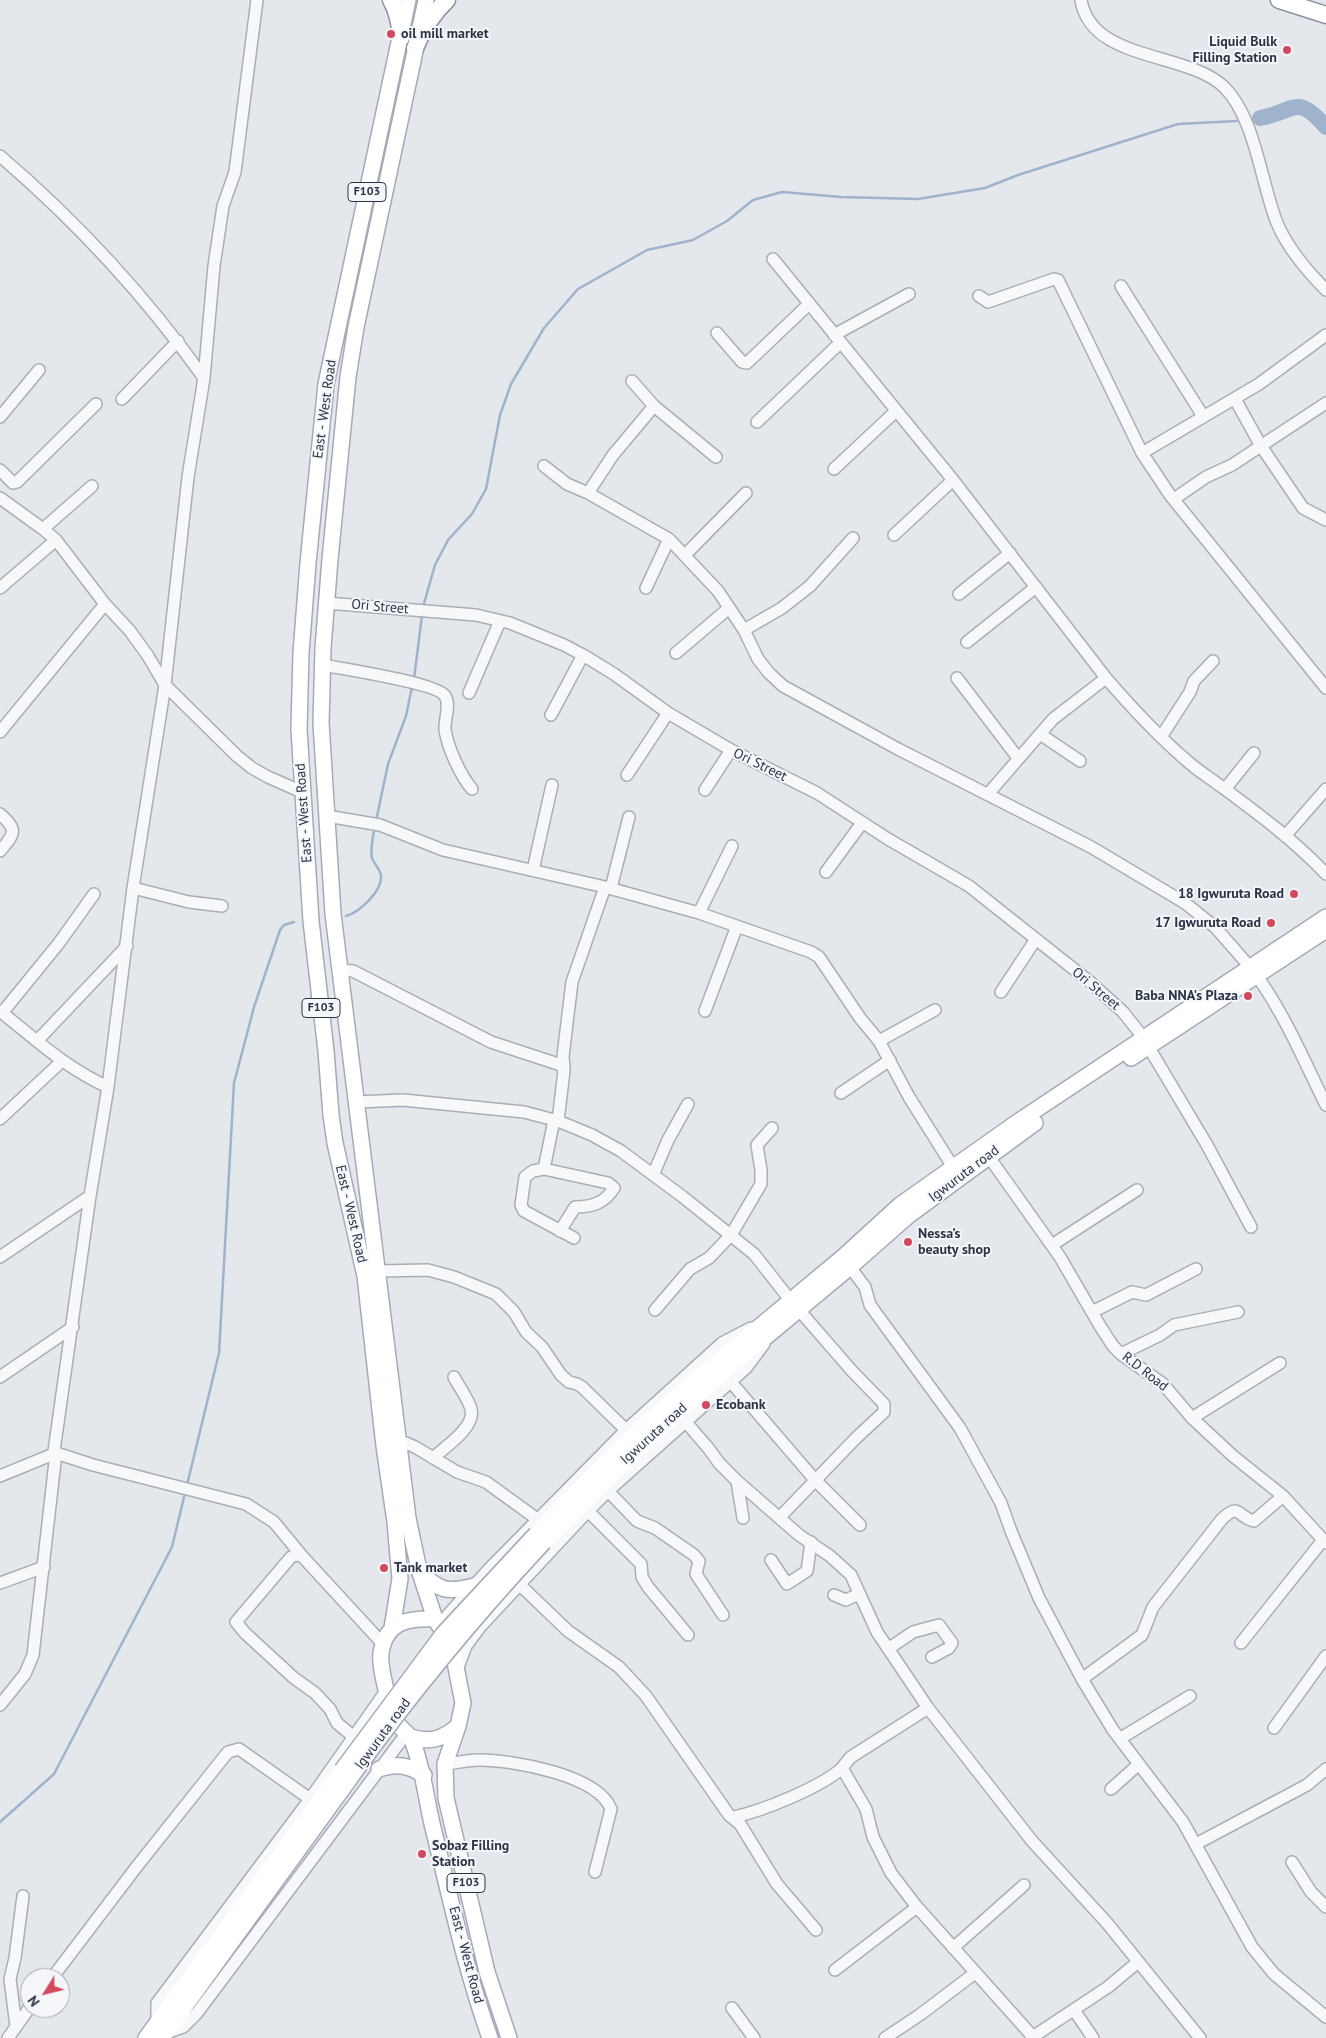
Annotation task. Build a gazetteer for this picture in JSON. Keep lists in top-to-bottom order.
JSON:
{
  "streets": {
    "main road": ["F103", "East - West Road", "Igwuruta road"],
    "street": ["Ori Street", "R.D Road"]
  },
  "crossings": [
    ["East - West Road", "Ori Street"],
    ["Ori Street", "Igwuruta road"],
    ["Igwuruta road", "R.D Road"]
  ],
  "places": [
    "oil mill market",
    "Liquid Bulk Filling Station",
    "18 Igwuruta Road",
    "17 Igwuruta Road",
    "Baba NNA's Plaza",
    "Nessa’s beauty shop",
    "Ecobank",
    "Tank market",
    "Sobaz Filling Station"
  ],
  "north": "bottom left"
}
